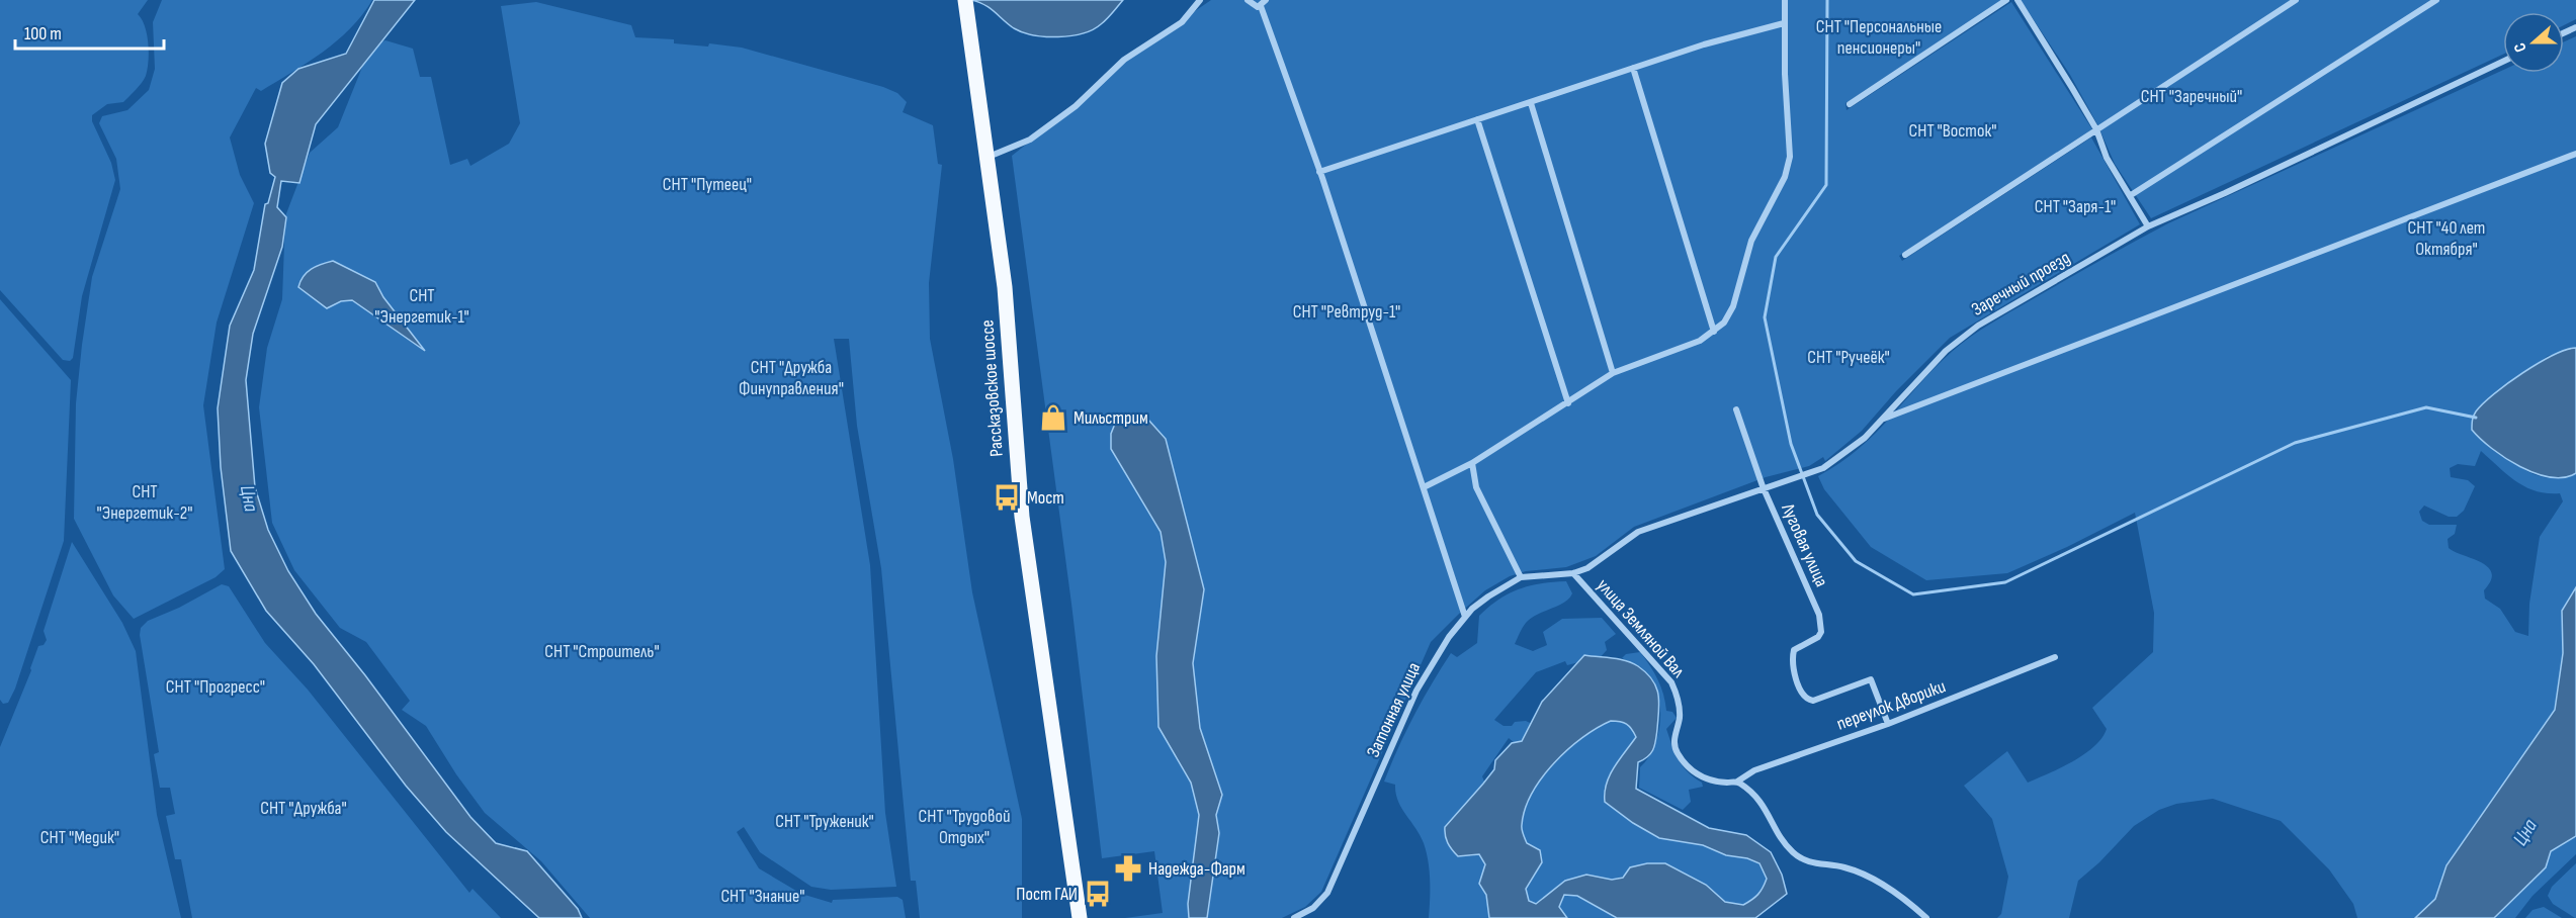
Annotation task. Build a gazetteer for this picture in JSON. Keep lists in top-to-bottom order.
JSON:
{
  "streets": {
    "main road": ["Рассказовское шоссе"],
    "street": [
      "Заречный проезд",
      "Луговая улица",
      "улица Земляной Вал",
      "переулок Дворики",
      "Затонная улица"
    ]
  },
  "crossings": [
    ["Заречный проезд", "Луговая улица"],
    ["Заречный проезд", "улица Земляной Вал"],
    ["Заречный проезд", "Затонная улица"],
    ["Луговая улица", "переулок Дворики"],
    ["улица Земляной Вал", "переулок Дворики"],
    ["улица Земляной Вал", "Затонная улица"]
  ],
  "water": ["Цна"],
  "parks": [
    "СНТ \"Персональные пенсионеры\"",
    "СНТ \"Заречный\"",
    "СНТ \"Восток\"",
    "СНТ \"Путеец\"",
    "СНТ \"Заря-1\"",
    "СНТ \"40 лет Октября\"",
    "СНТ \"Энергетик-1\"",
    "СНТ \"Ревтруд-1\"",
    "СНТ \"Ручеёк\"",
    "СНТ \"Дружба Финуправления\"",
    "СНТ \"Энергетик-2\"",
    "СНТ \"Строитель\"",
    "СНТ \"Прогресс\"",
    "СНТ \"Дружба\"",
    "СНТ \"Трудовой Отдых\"",
    "СНТ \"Труженик\"",
    "СНТ \"Медик\"",
    "СНТ \"Знание\""
  ],
  "places": {
    "shop": ["Мильстрим"],
    "bus stop": ["Мост", "Пост ГАИ"],
    "pharmacy": ["Надежда-Фарм"]
  },
  "scale_bar": "100 m",
  "north": "left"
}
